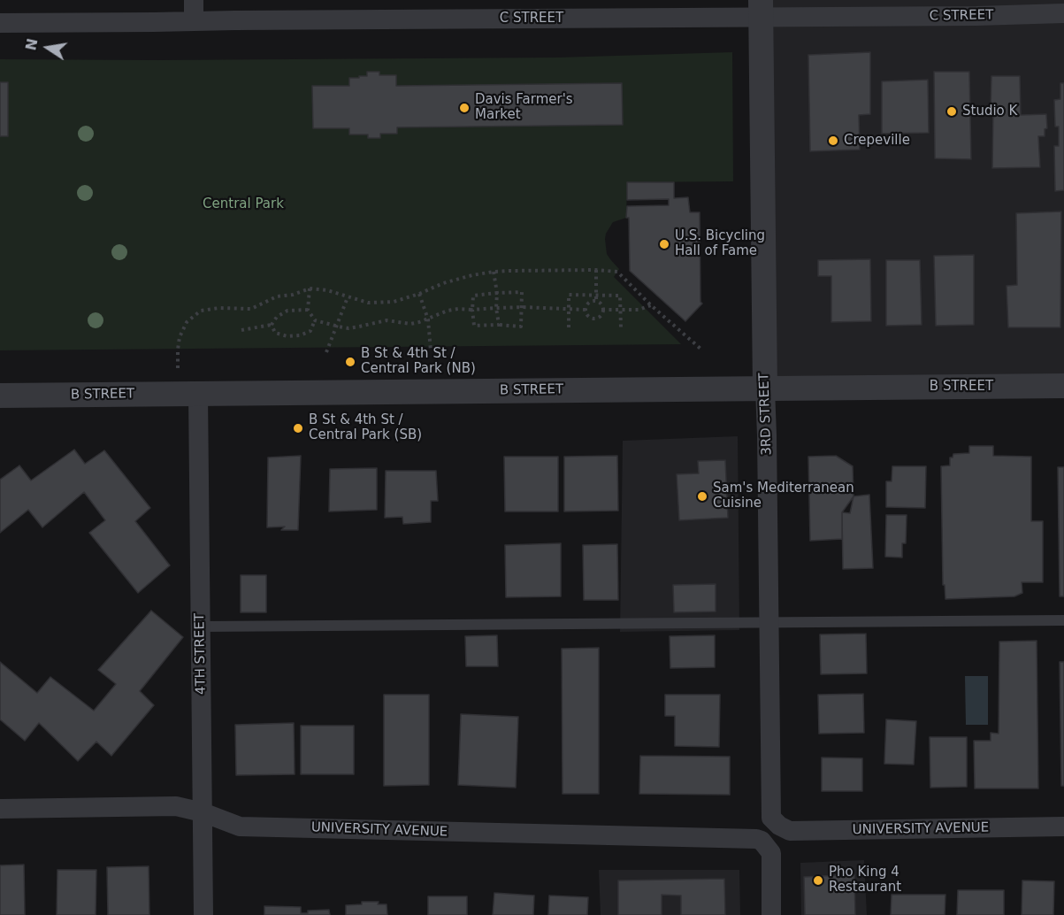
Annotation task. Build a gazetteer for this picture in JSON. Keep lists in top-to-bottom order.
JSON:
{
  "streets": {
    "street": [
      "C STREET",
      "B STREET",
      "3RD STREET",
      "4TH STREET",
      "UNIVERSITY AVENUE"
    ]
  },
  "crossings": [
    ["C STREET", "3RD STREET"],
    ["B STREET", "3RD STREET"],
    ["B STREET", "4TH STREET"],
    ["3RD STREET", "UNIVERSITY AVENUE"],
    ["4TH STREET", "UNIVERSITY AVENUE"]
  ],
  "parks": ["Central Park"],
  "places": [
    "Davis Farmer's Market",
    "Studio K",
    "Crepeville",
    "U.S. Bicycling Hall of Fame",
    "B St & 4th St / Central Park (NB)",
    "B St & 4th St / Central Park (SB)",
    "Sam's Mediterranean Cuisine",
    "Pho King 4 Restaurant"
  ],
  "north": "left"
}
